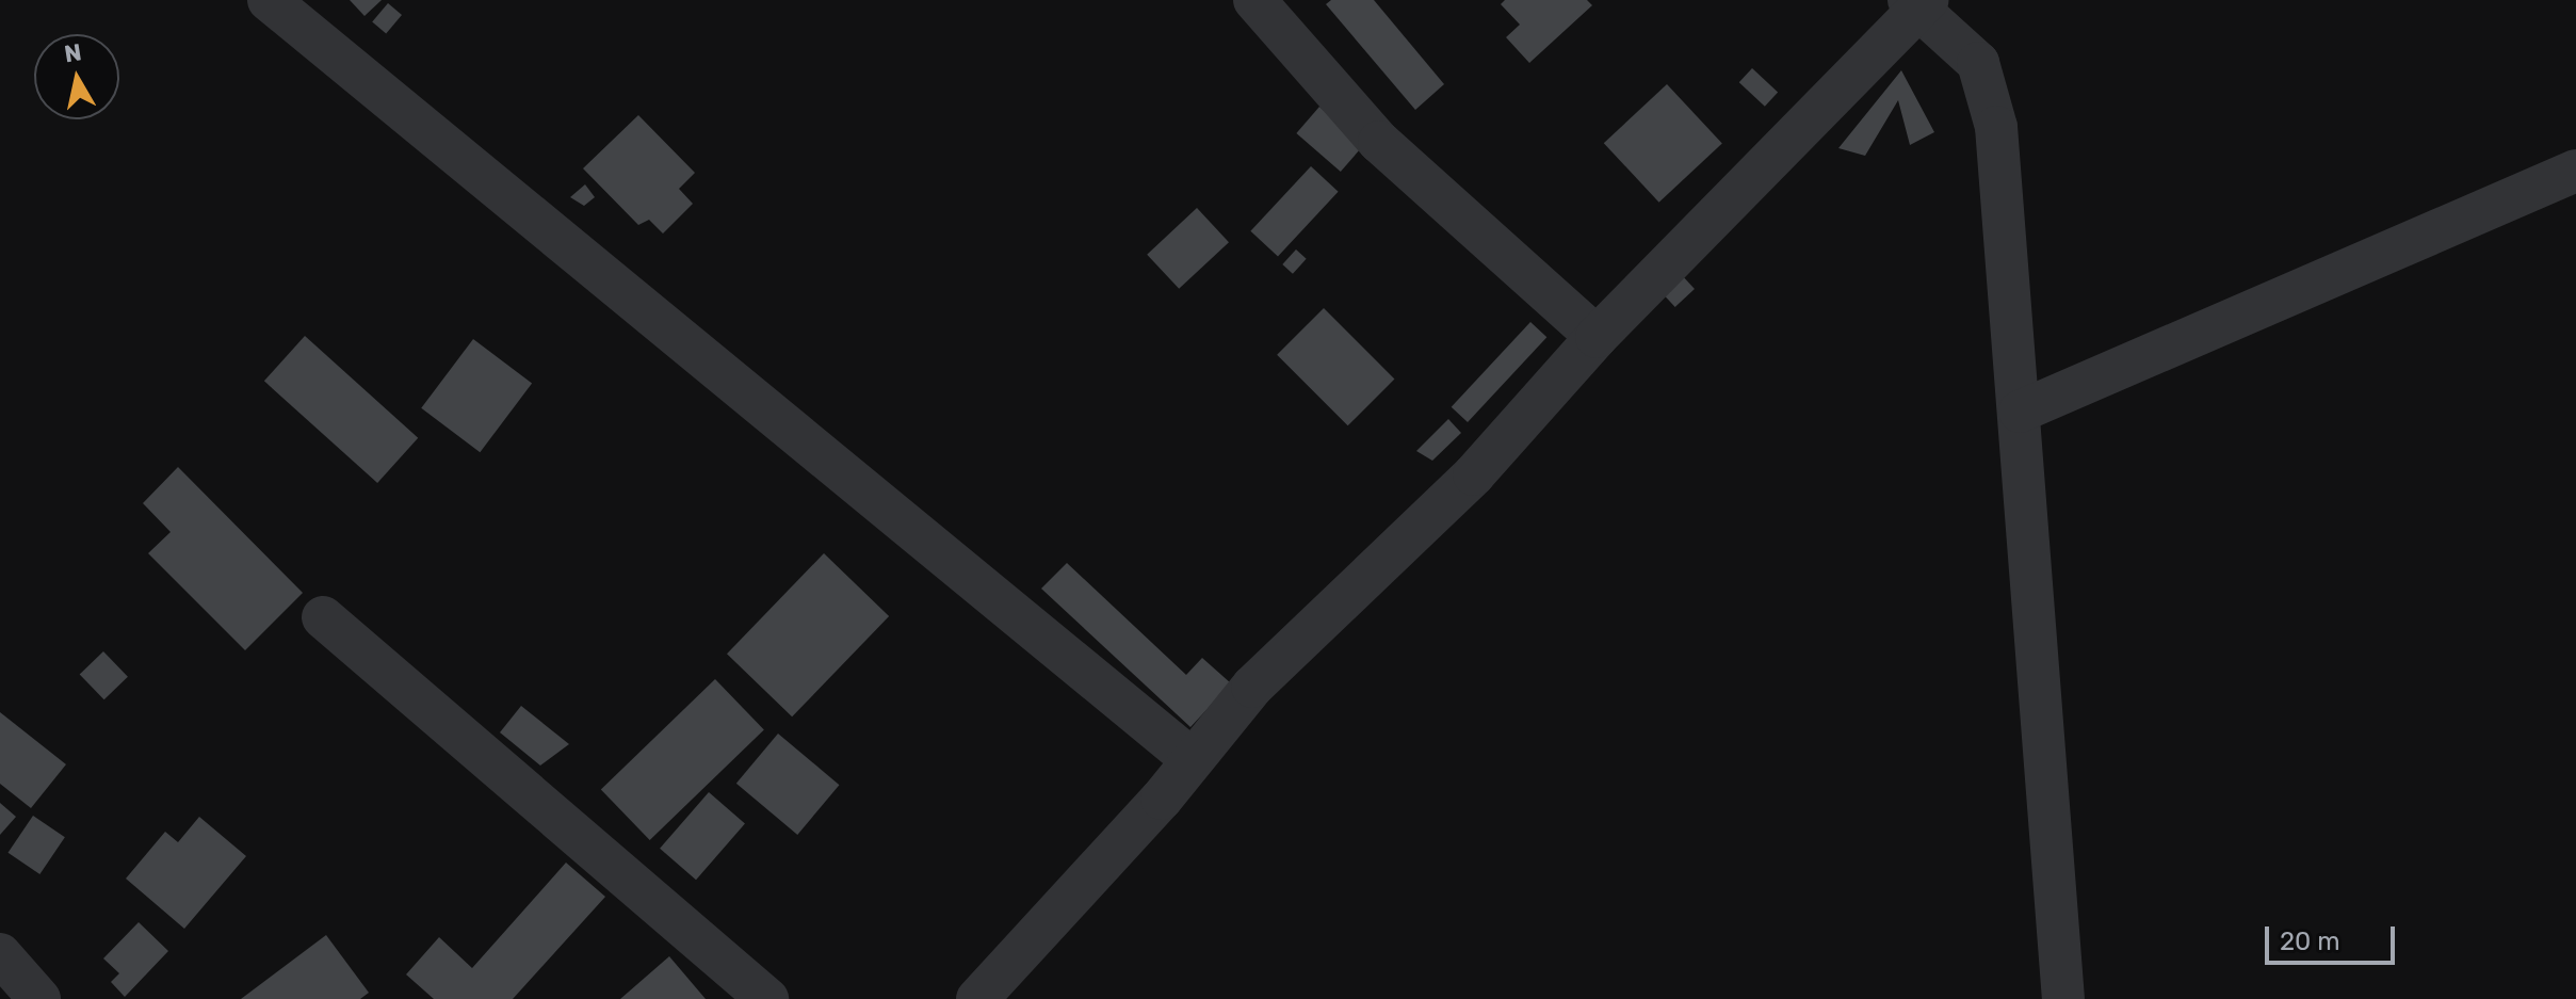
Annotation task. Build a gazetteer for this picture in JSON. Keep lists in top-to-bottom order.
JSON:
{
  "scale_bar": "20 m",
  "north": "top"
}
